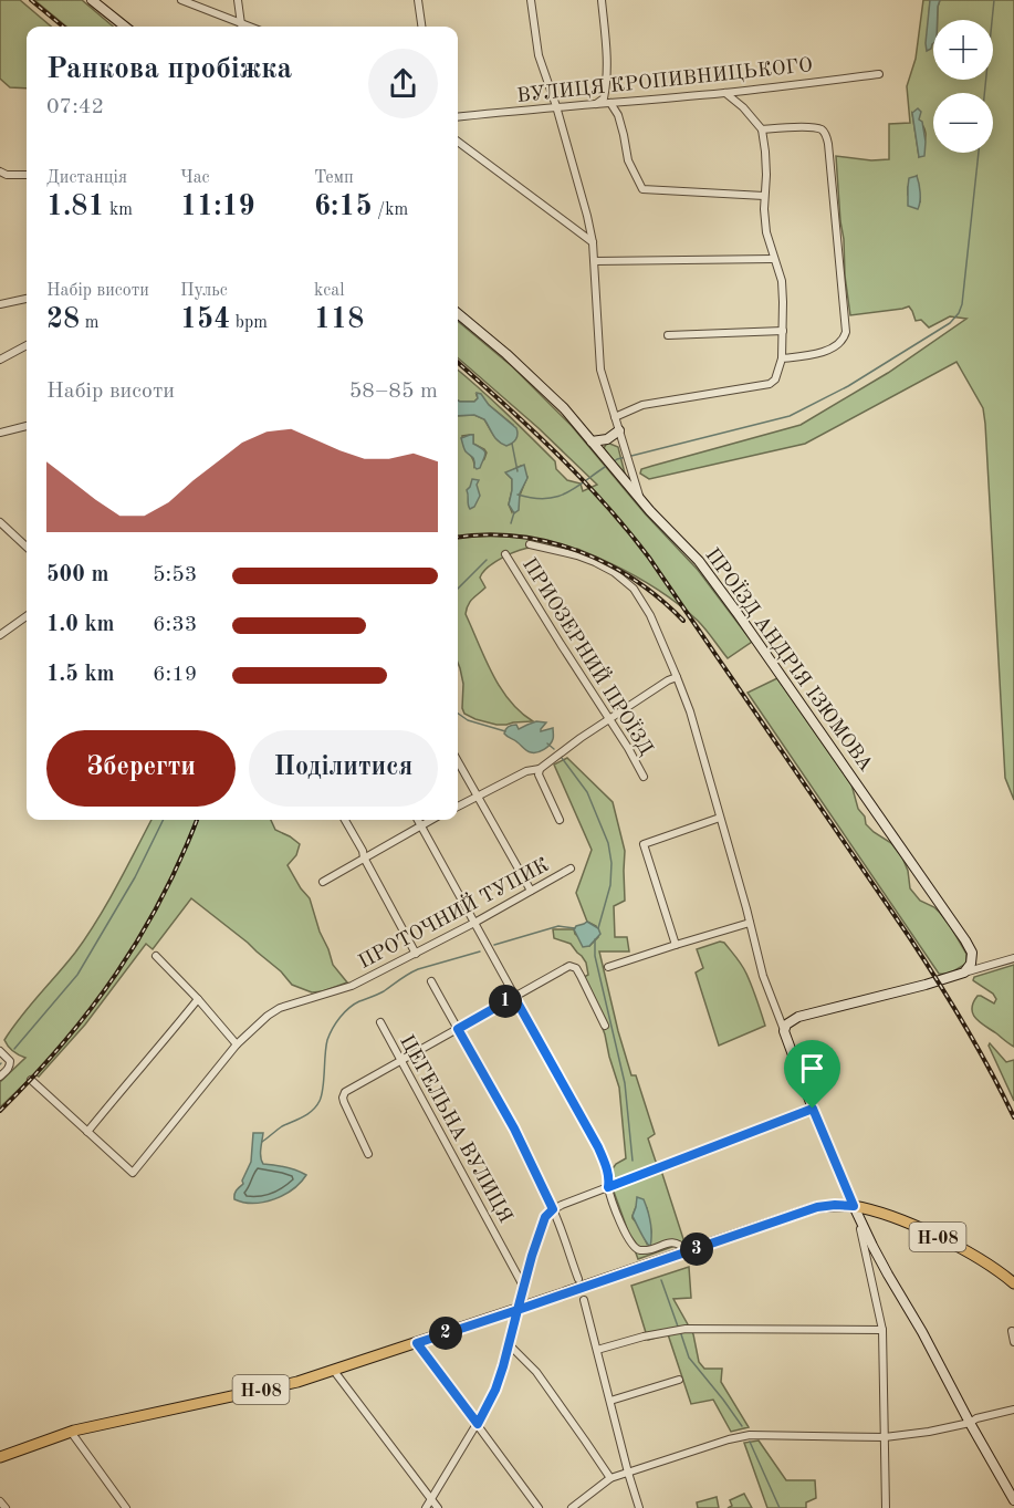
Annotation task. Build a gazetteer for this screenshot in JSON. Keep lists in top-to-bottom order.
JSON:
{
  "streets": {
    "main road": ["Н-08"],
    "street": [
      "ВУЛИЦЯ КРОПИВНИЦЬКОГО",
      "ПРИОЗЕРНИЙ ПРОЇЗД",
      "ПРОЇЗД АНДРІЯ ІЗЮМОВА",
      "ПРОТОЧНИЙ ТУПИК",
      "ЦЕГЕЛЬНА ВУЛИЦЯ"
    ]
  },
  "page": {
    "map_buttons": ["+", "−"],
    "heading": ["Ранкова пробіжка", "07:42"],
    "stats": [
      ["Дистанція", "1.81 km"],
      ["Час", "11:19"],
      ["Темп", "6:15 /km"],
      ["Набір висоти", "28 m"],
      ["Пульс", "154 bpm"],
      ["kcal", "118"]
    ],
    "chart": ["Набір висоти", "58–85 m"],
    "list": [
      {
        "name": "500 m",
        "note": "5:53"
      },
      {
        "name": "1.0 km",
        "note": "6:33"
      },
      {
        "name": "1.5 km",
        "note": "6:19"
      }
    ],
    "buttons": ["Зберегти", "Поділитися"],
    "pins": ["1", "3", "2"]
  }
}
